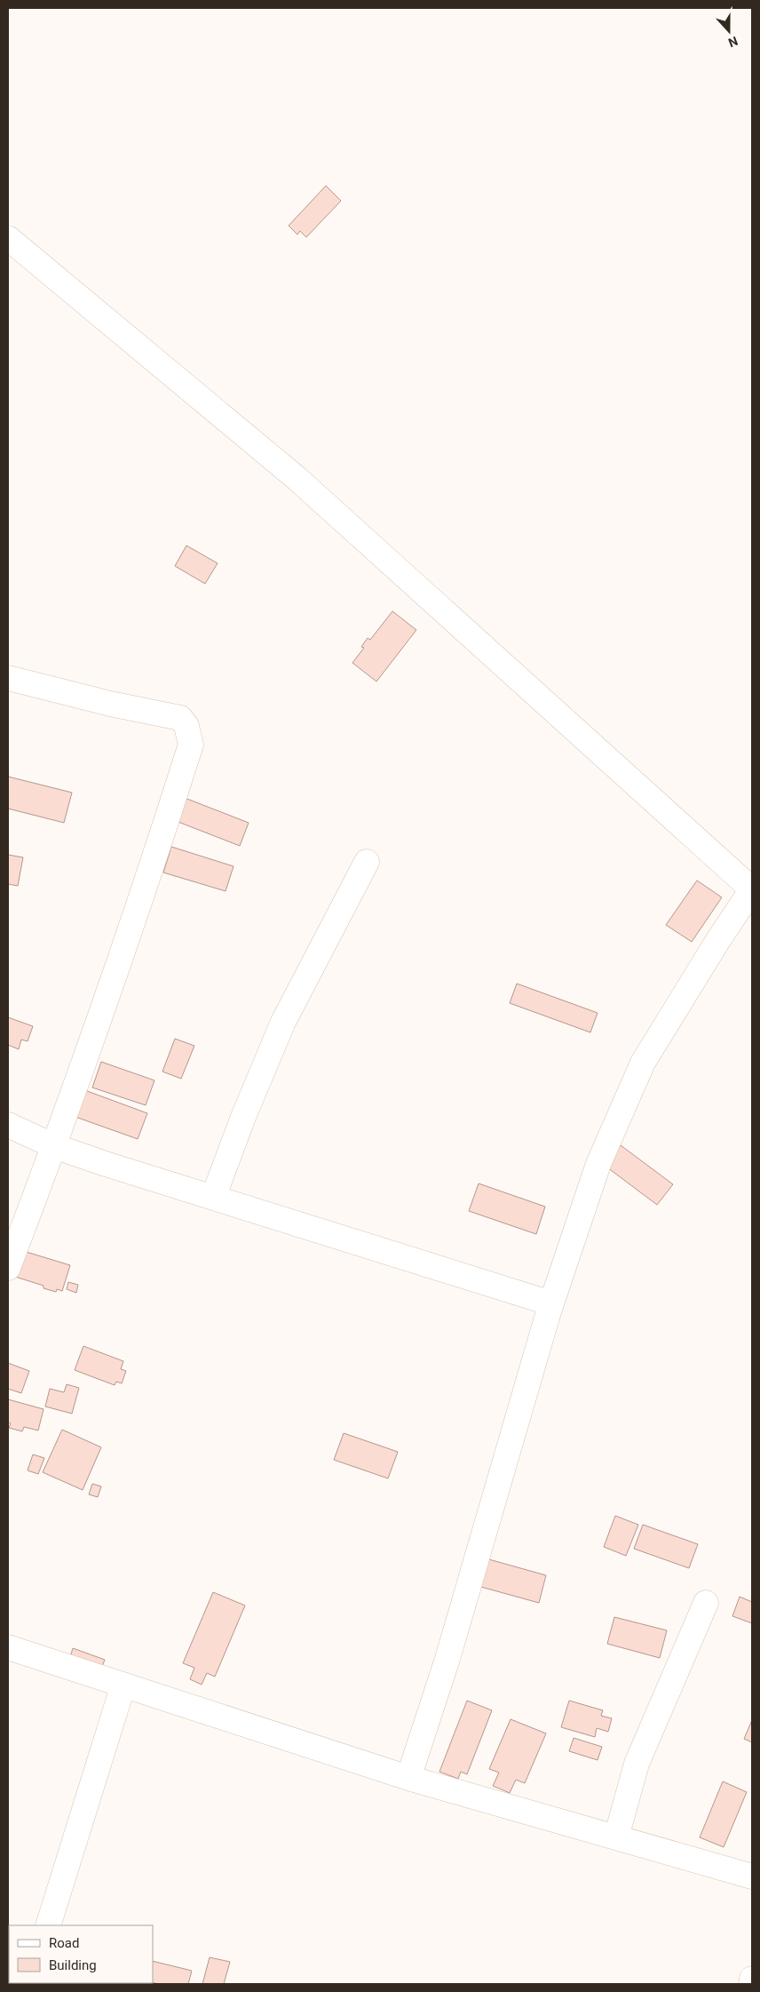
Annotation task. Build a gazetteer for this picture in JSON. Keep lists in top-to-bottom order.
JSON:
{
  "legend": ["Road", "Building"],
  "north": "bottom"
}
